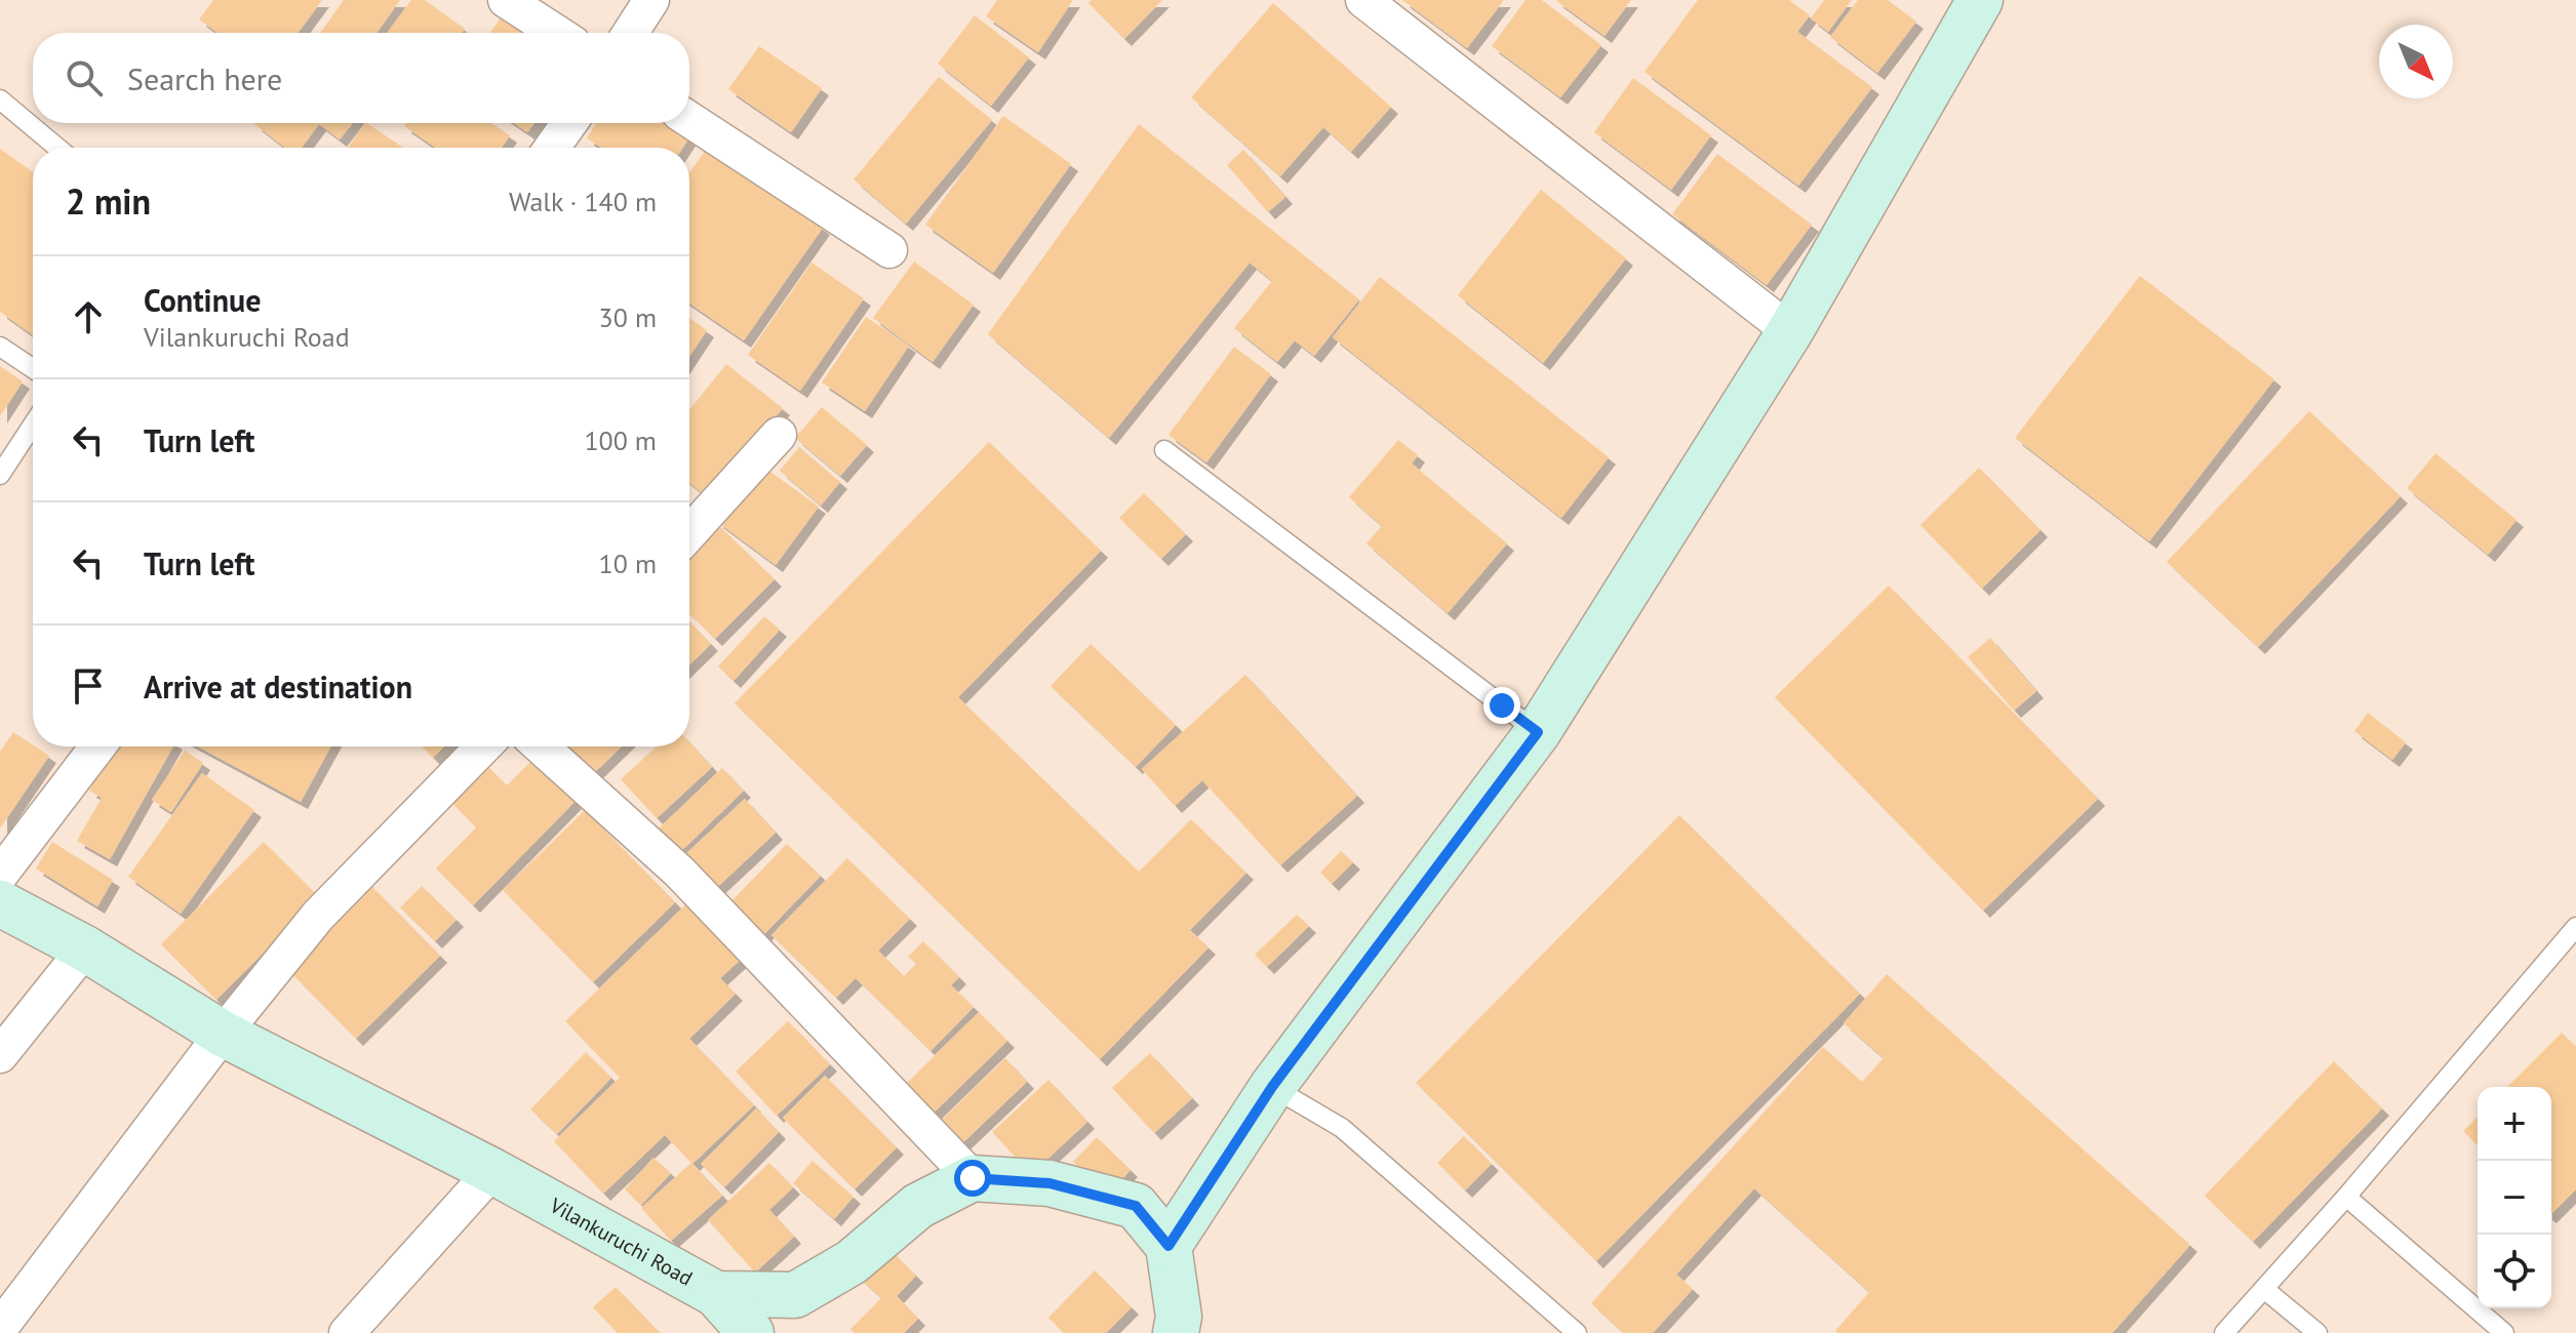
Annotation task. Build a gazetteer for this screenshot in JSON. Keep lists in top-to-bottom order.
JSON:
{
  "streets": {
    "street": ["Vilankuruchi Road"]
  },
  "north": "bottom right",
  "page": {
    "search": "Search here",
    "heading": ["2 min", "Walk · 140 m"],
    "list": [
      ["Continue", "Vilankuruchi Road", "30 m"],
      ["Turn left", "100 m"],
      ["Turn left", "10 m"],
      "Arrive at destination"
    ],
    "map_buttons": ["+", "−"]
  }
}
